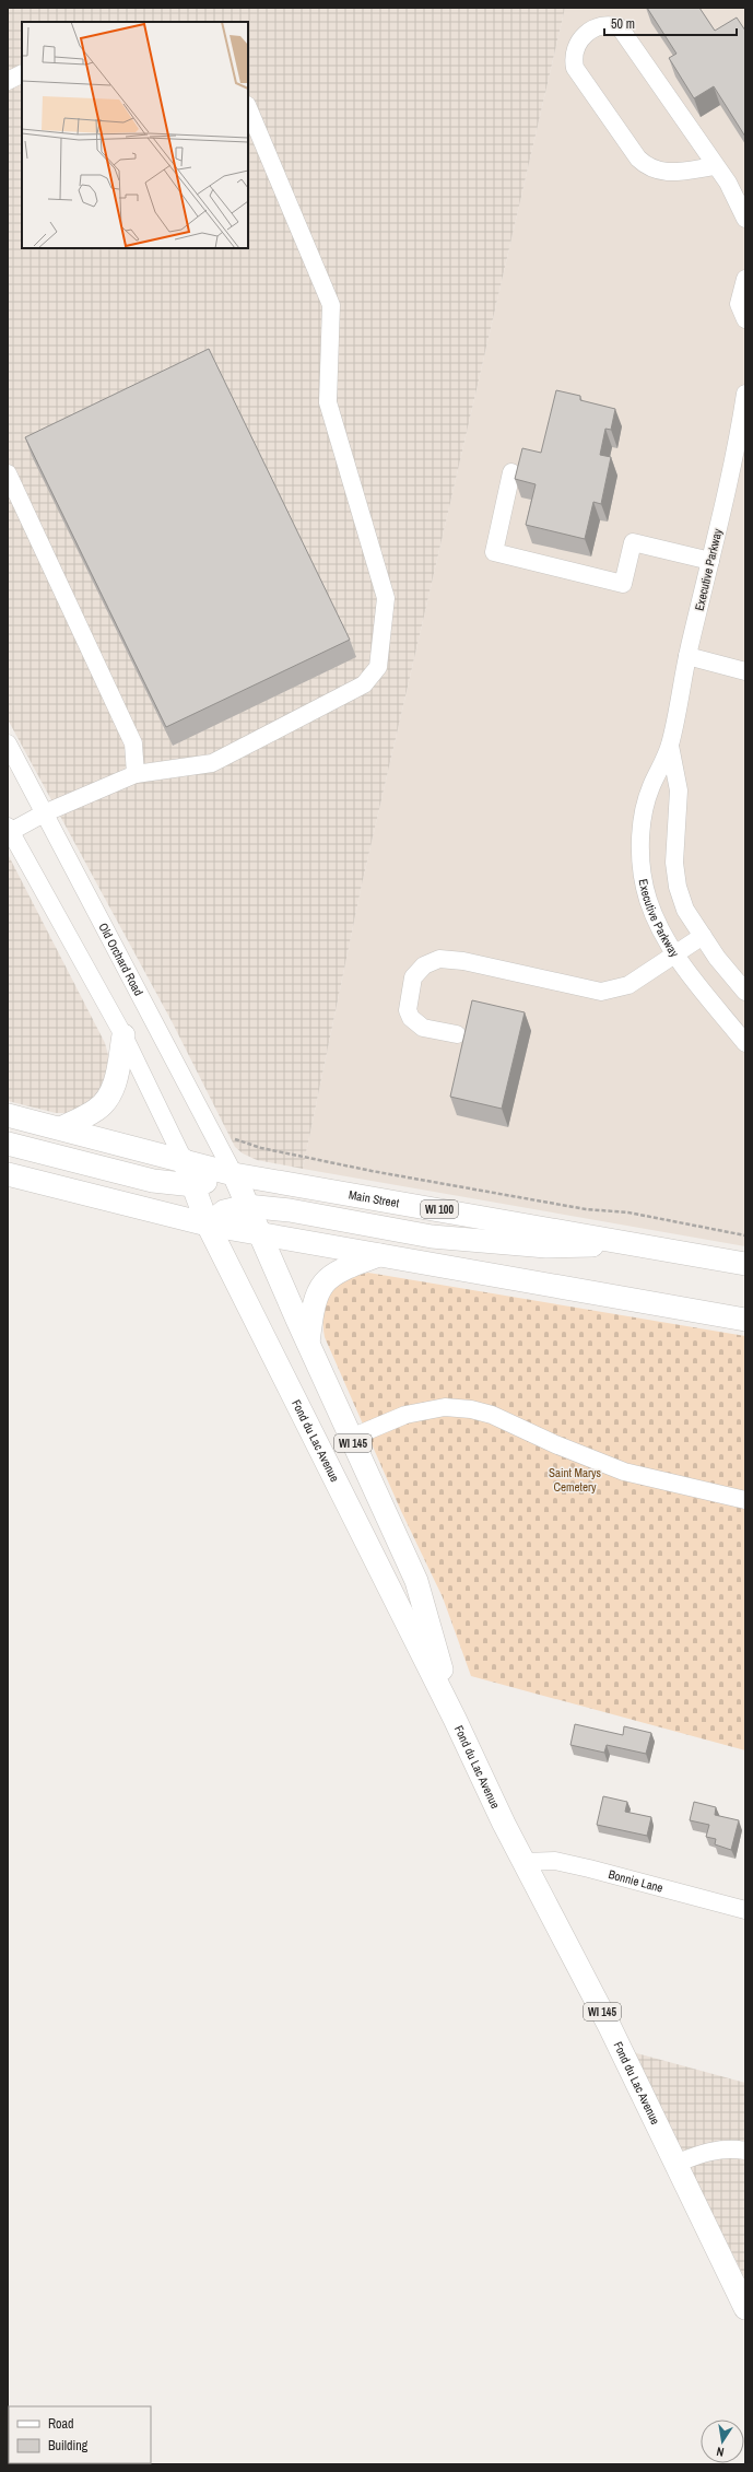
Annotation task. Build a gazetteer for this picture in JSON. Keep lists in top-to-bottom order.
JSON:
{
  "streets": {
    "main road": [
      "Main Street",
      "WI 100",
      "Fond du Lac Avenue",
      "WI 145"
    ],
    "street": ["Executive Parkway", "Old Orchard Road", "Bonnie Lane"]
  },
  "crossings": [
    ["Old Orchard Road", "Main Street"],
    ["Old Orchard Road", "Fond du Lac Avenue"],
    ["Main Street", "Fond du Lac Avenue"],
    ["Fond du Lac Avenue", "Bonnie Lane"]
  ],
  "parks": ["Saint Marys Cemetery"],
  "legend": ["Road", "Building"],
  "scale_bar": "50 m",
  "north": "bottom"
}
